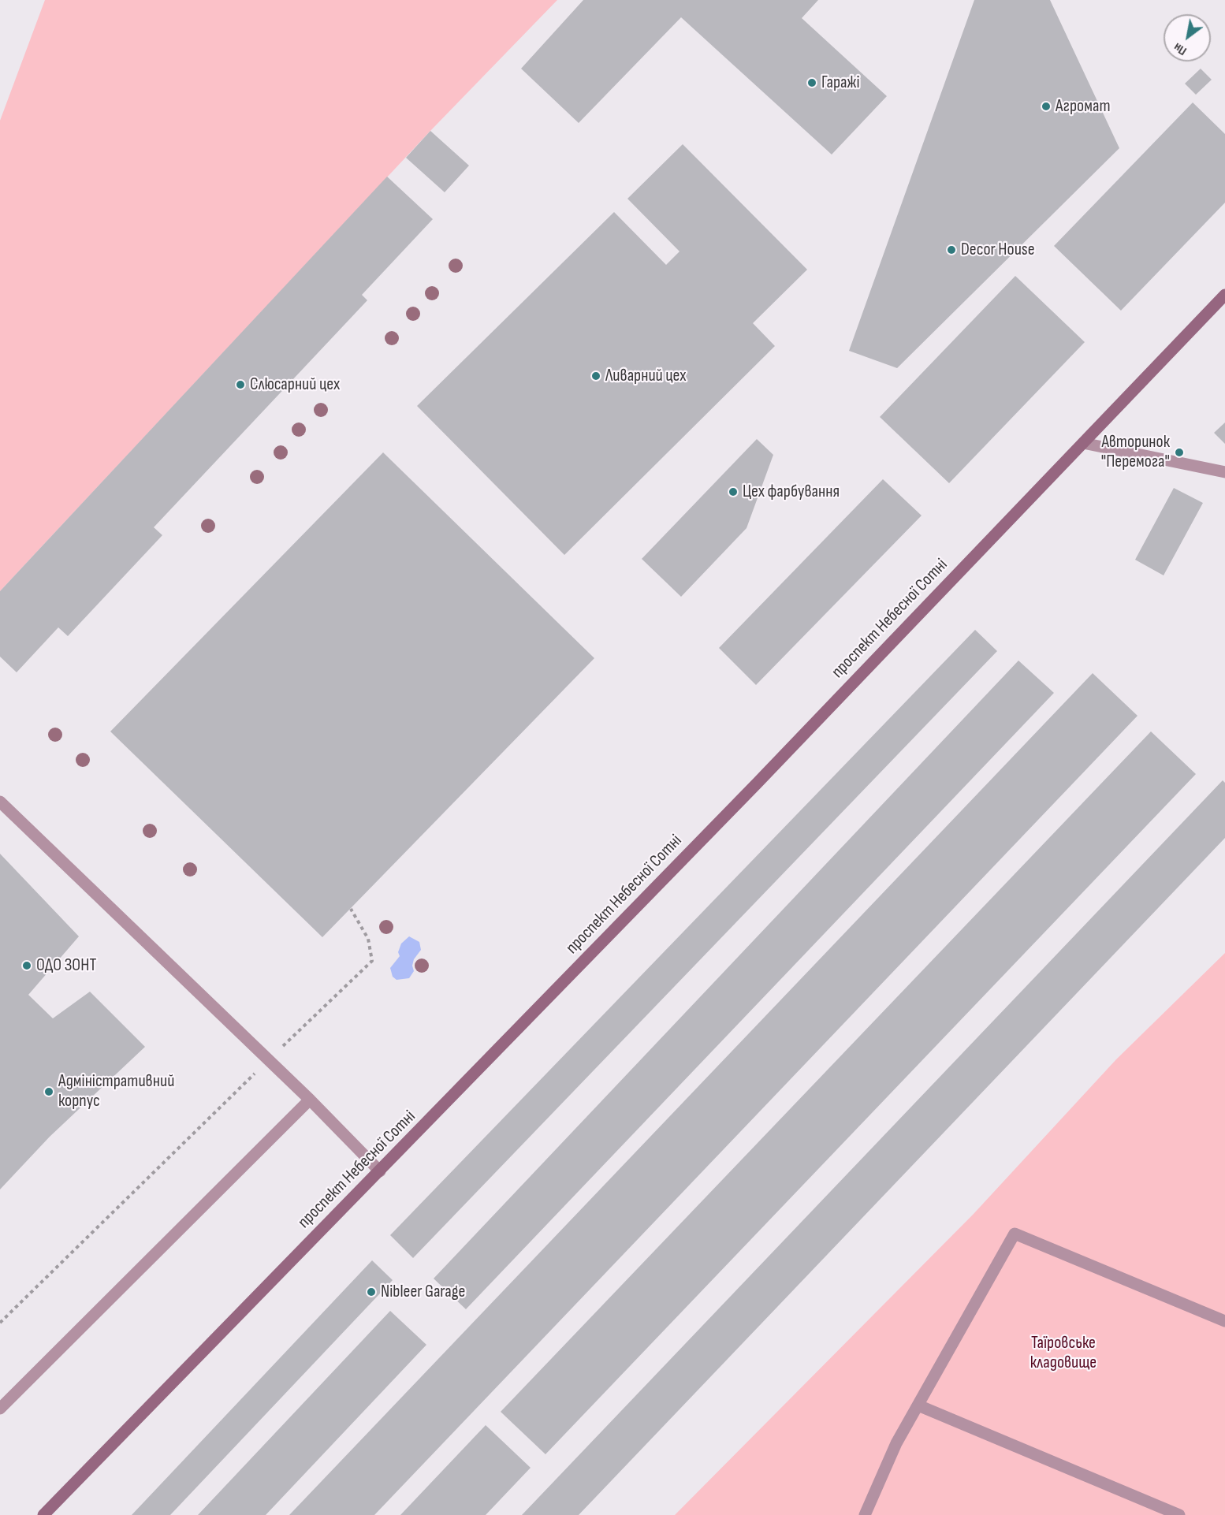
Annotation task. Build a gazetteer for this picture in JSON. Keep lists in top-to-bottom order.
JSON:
{
  "streets": {
    "main road": ["проспект Небесної Сотні"]
  },
  "parks": ["Таїровське кладовище"],
  "places": [
    "Гаражі",
    "Агромат",
    "Decor House",
    "Ливарний цех",
    "Слюсарний цех",
    "Авторинок \"Перемога\"",
    "Цех фарбування",
    "ОДО ЗОНТ",
    "Адміністративний корпус",
    "Nibleer Garage"
  ],
  "north": "bottom left"
}
